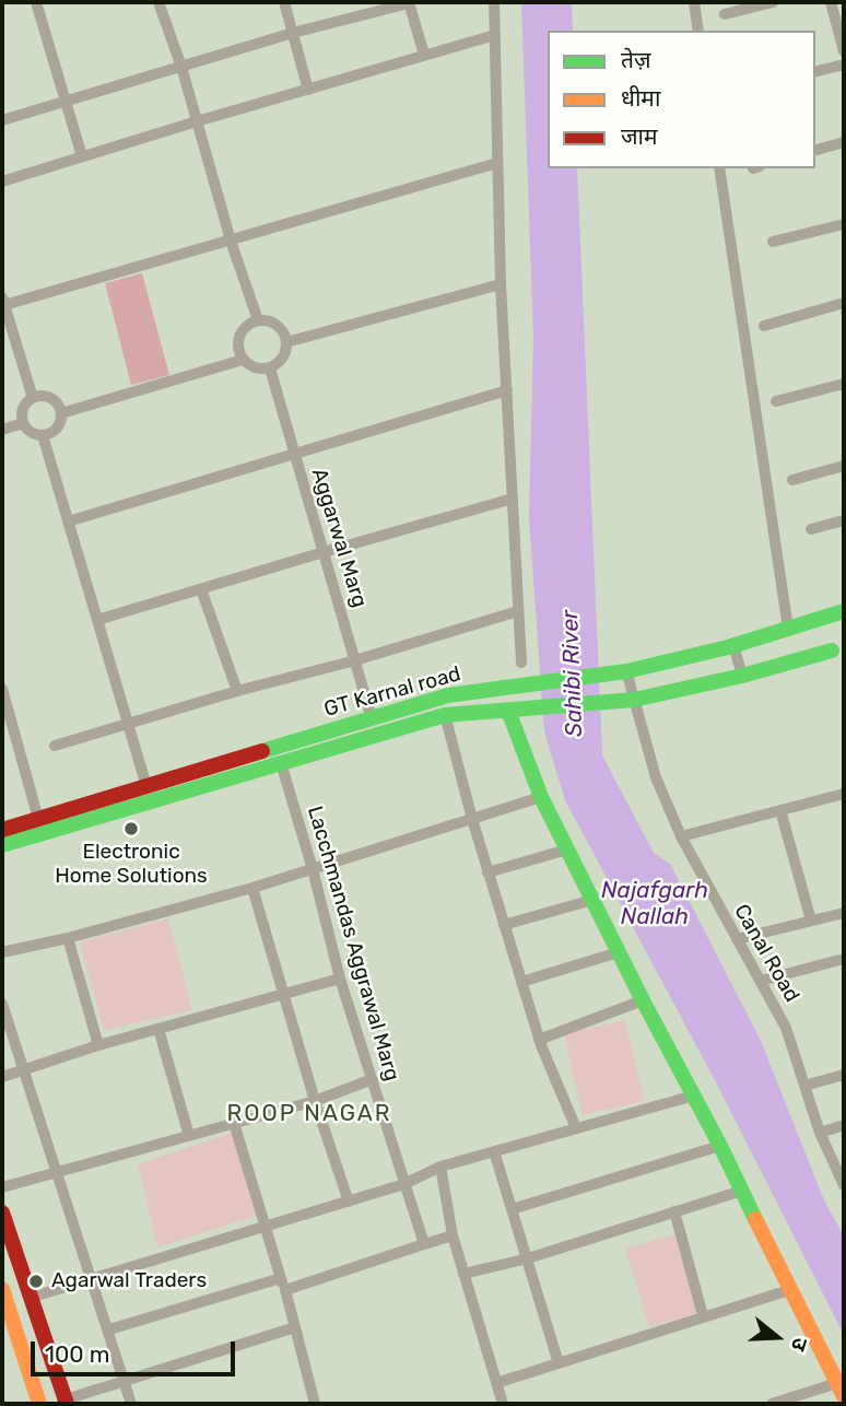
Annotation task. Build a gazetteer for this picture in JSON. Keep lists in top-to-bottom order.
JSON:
{
  "streets": {
    "main road": ["GT Karnal road"],
    "street": ["Aggarwal Marg", "Lacchmandas Aggrawal Marg", "Canal Road"]
  },
  "crossings": [
    ["Aggarwal Marg", "GT Karnal road"],
    ["GT Karnal road", "Lacchmandas Aggrawal Marg"],
    ["GT Karnal road", "Canal Road"]
  ],
  "districts": ["ROOP NAGAR"],
  "water": ["Sahibi River", "Najafgarh Nallah"],
  "places": ["Electronic Home Solutions", "Agarwal Traders"],
  "legend": ["तेज़", "धीमा", "जाम"],
  "scale_bar": "100 m",
  "north": "right"
}
